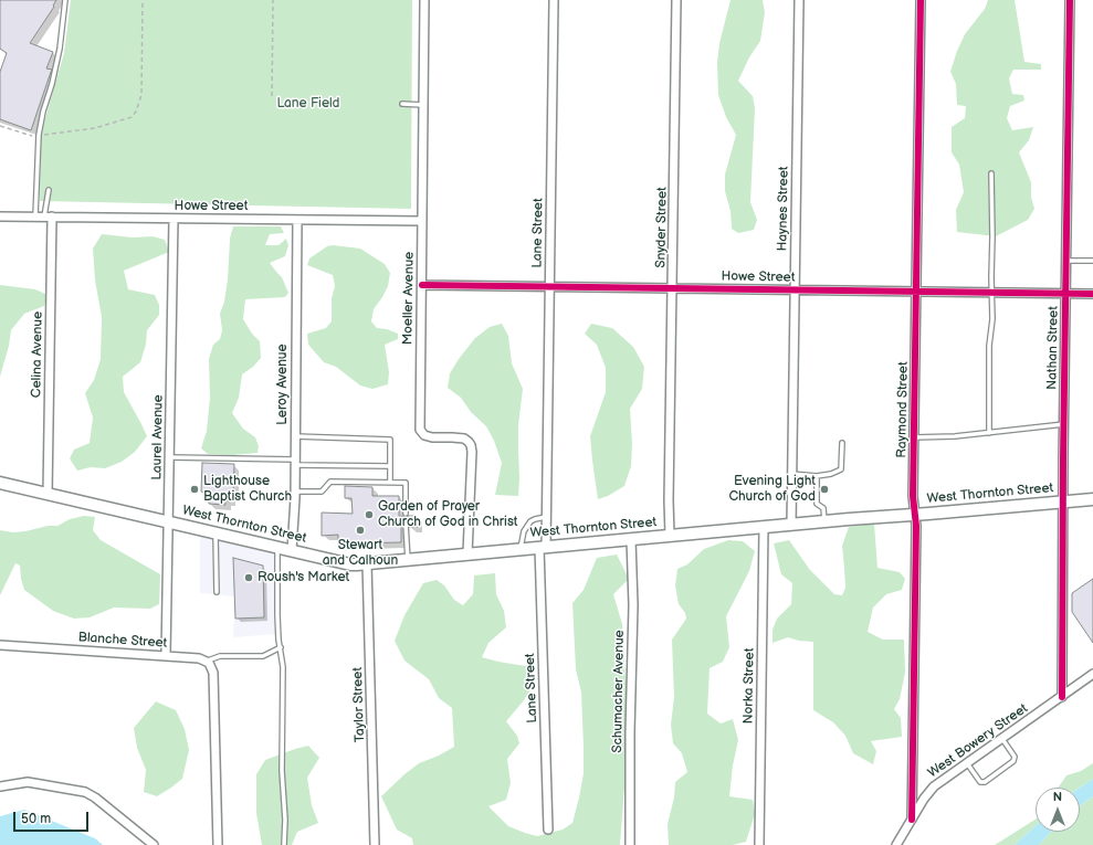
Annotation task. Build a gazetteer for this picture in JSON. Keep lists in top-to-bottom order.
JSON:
{
  "streets": {
    "main road": ["West Thornton Street"],
    "street": [
      "Howe Street",
      "Haynes Street",
      "Snyder Street",
      "Lane Street",
      "Moeller Avenue",
      "Nathan Street",
      "Celina Avenue",
      "Leroy Avenue",
      "Raymond Street",
      "Laurel Avenue",
      "Blanche Street",
      "Norka Street",
      "Schumacher Avenue",
      "Taylor Street",
      "West Bowery Street"
    ]
  },
  "crossings": [
    ["Howe Street", "Haynes Street"],
    ["Howe Street", "Snyder Street"],
    ["Howe Street", "Lane Street"],
    ["Howe Street", "Moeller Avenue"],
    ["Howe Street", "Nathan Street"],
    ["Howe Street", "Celina Avenue"],
    ["Howe Street", "Leroy Avenue"],
    ["Howe Street", "Raymond Street"],
    ["Howe Street", "Laurel Avenue"],
    ["Haynes Street", "West Thornton Street"],
    ["Snyder Street", "West Thornton Street"],
    ["Lane Street", "West Thornton Street"],
    ["Moeller Avenue", "West Thornton Street"],
    ["Nathan Street", "West Thornton Street"],
    ["Nathan Street", "West Bowery Street"],
    ["Celina Avenue", "West Thornton Street"],
    ["Leroy Avenue", "West Thornton Street"],
    ["Raymond Street", "West Thornton Street"],
    ["Raymond Street", "West Bowery Street"],
    ["Laurel Avenue", "West Thornton Street"],
    ["Laurel Avenue", "Blanche Street"],
    ["West Thornton Street", "Norka Street"],
    ["West Thornton Street", "Schumacher Avenue"],
    ["West Thornton Street", "Taylor Street"]
  ],
  "parks": ["Lane Field"],
  "places": [
    "Lighthouse Baptist Church",
    "Evening Light Church of God",
    "Garden of Prayer Church of God in Christ",
    "Stewart and Calhoun",
    "Roush's Market"
  ],
  "scale_bar": "50 m",
  "north": "top"
}
